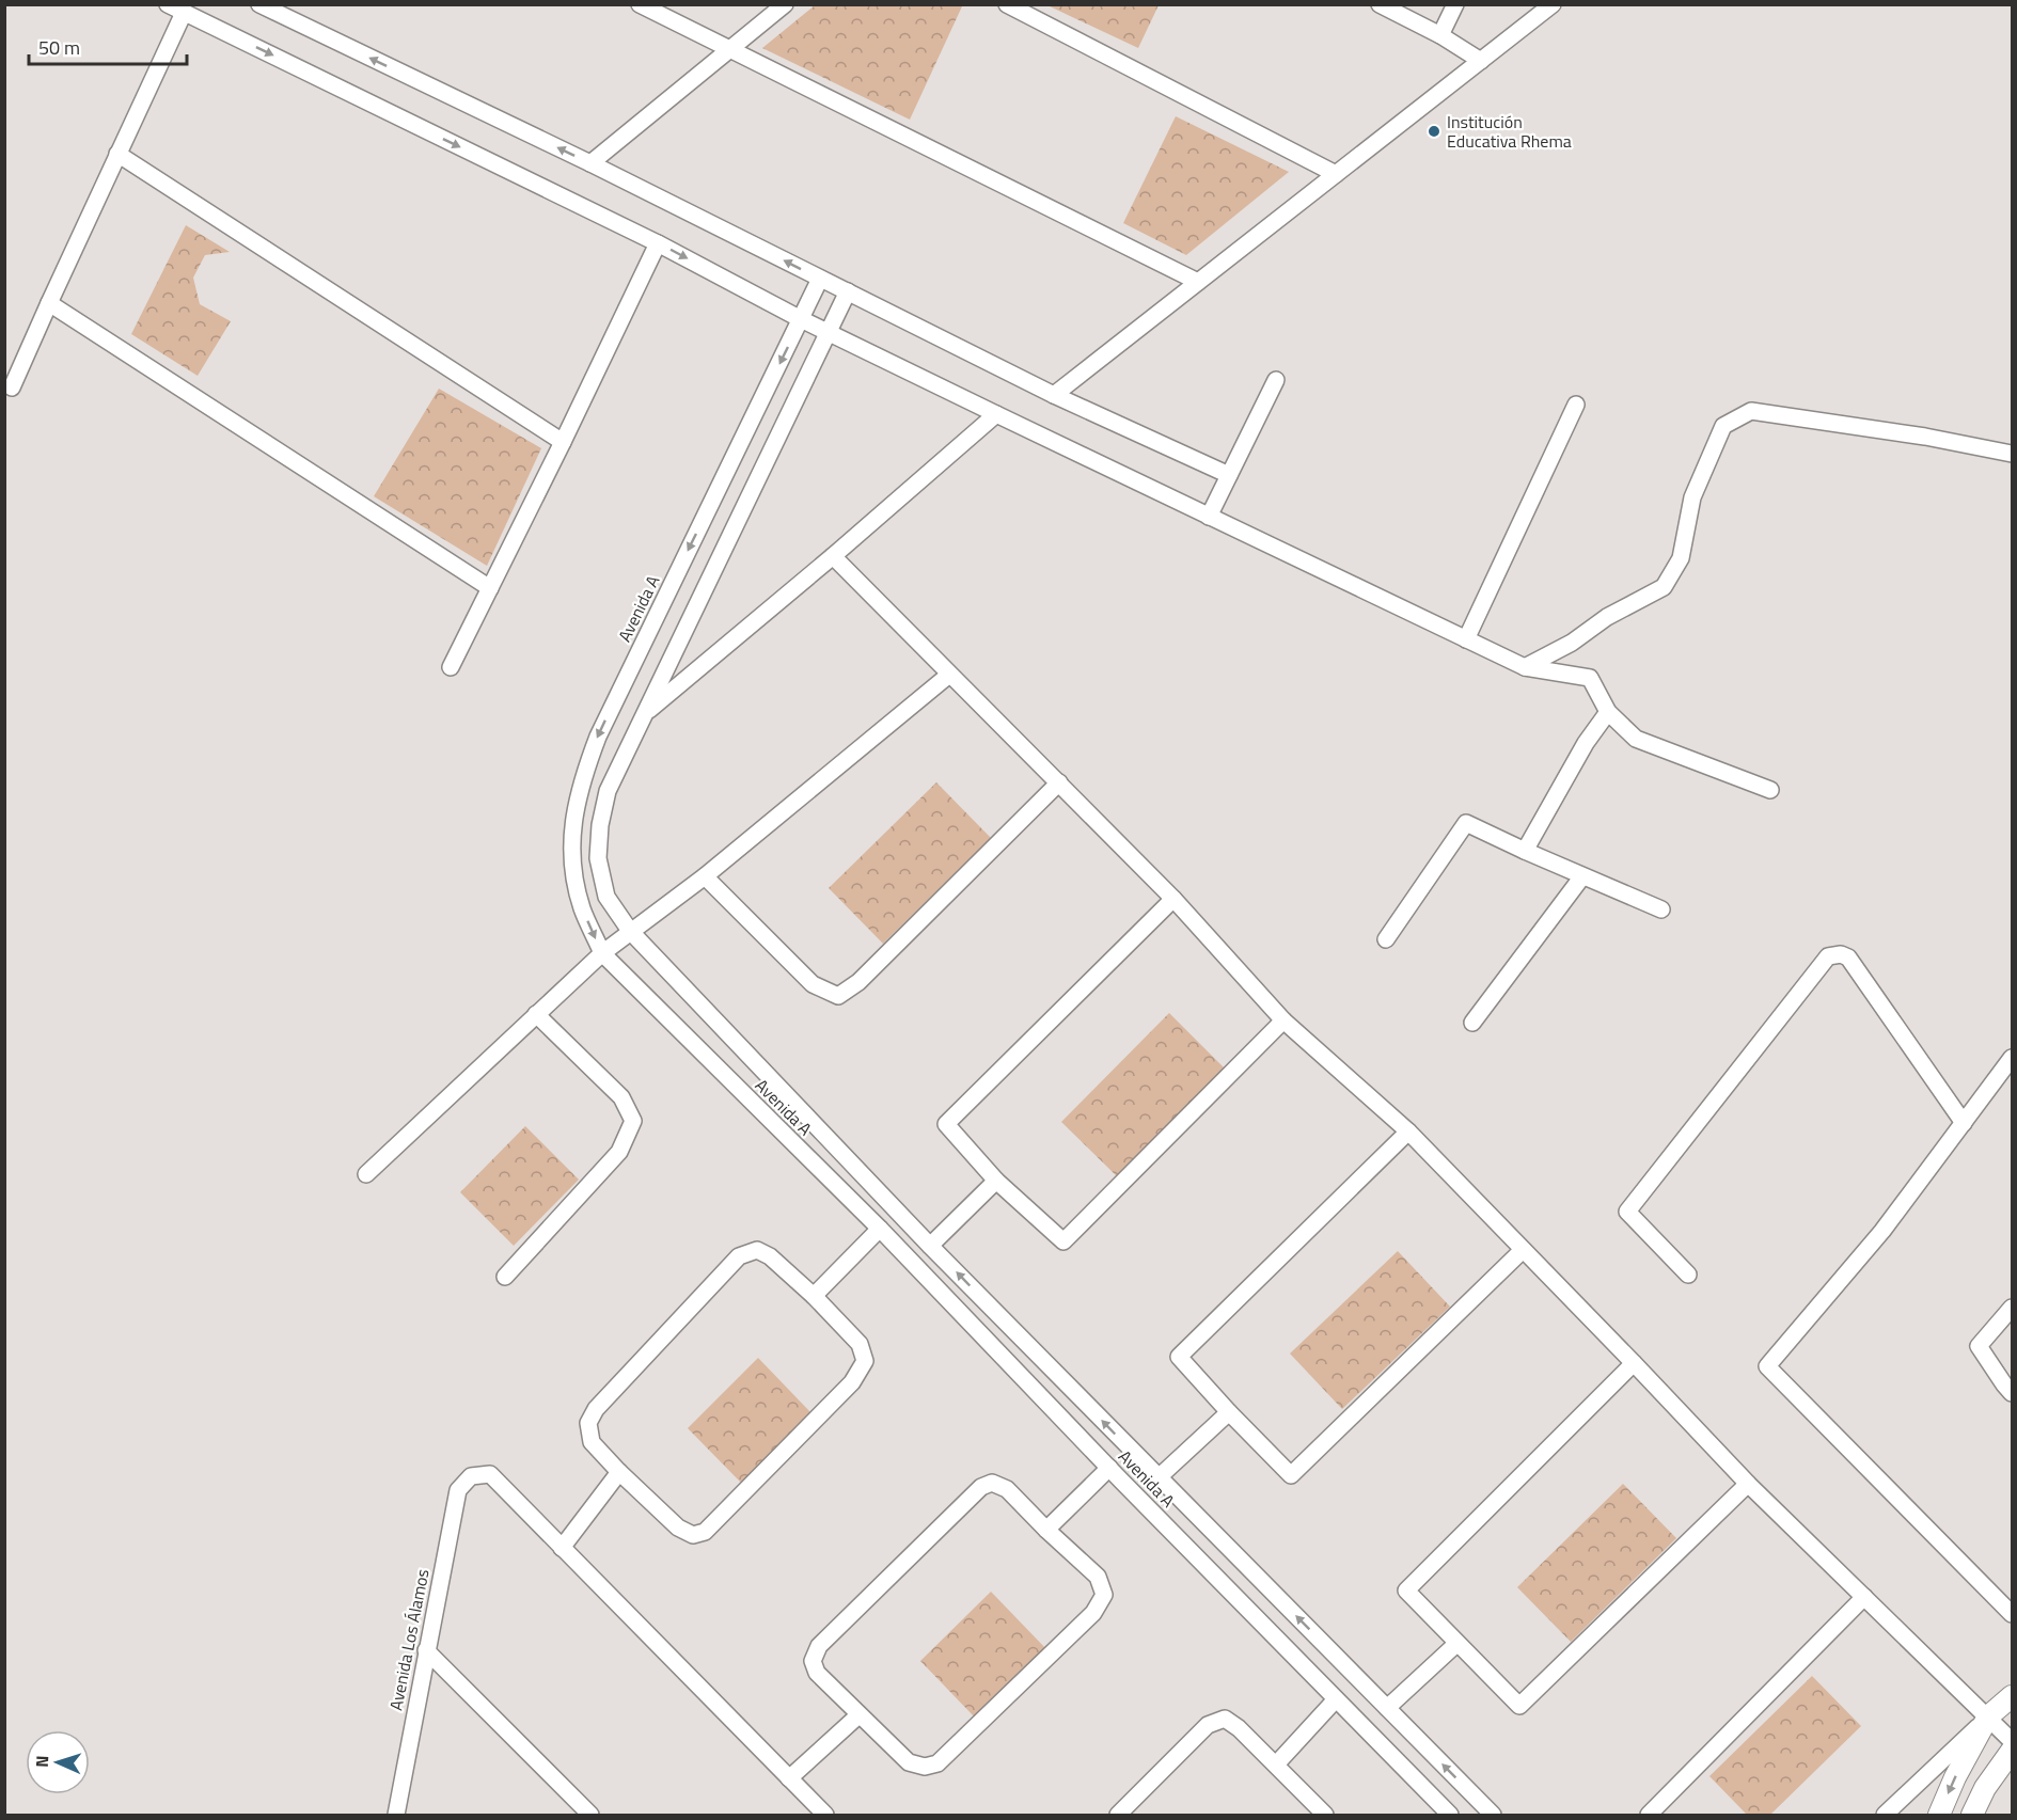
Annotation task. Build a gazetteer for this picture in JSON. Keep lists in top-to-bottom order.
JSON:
{
  "streets": {
    "street": ["Avenida A", "Avenida Los Álamos"]
  },
  "places": ["Institución Educativa Rhema"],
  "scale_bar": "50 m",
  "north": "left"
}
